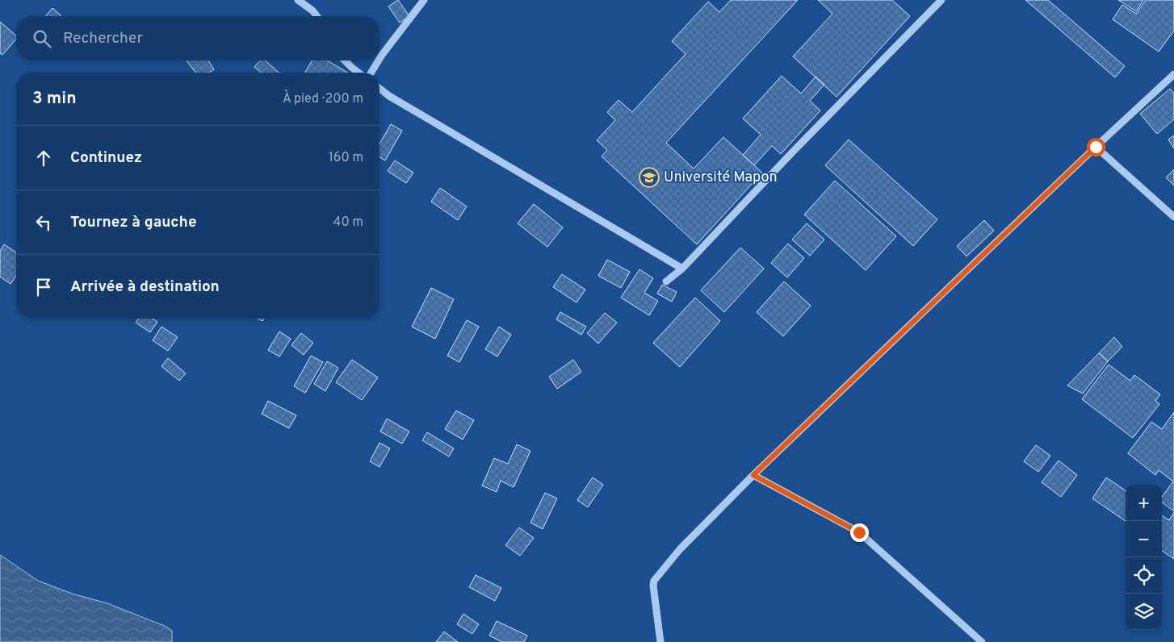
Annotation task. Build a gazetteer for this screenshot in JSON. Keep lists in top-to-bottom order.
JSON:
{
  "places": {
    "school or university": ["Université Mapon"]
  },
  "page": {
    "search": "Rechercher",
    "heading": ["3 min", "À pied · 200 m"],
    "list": [
      ["Continuez", "160 m"],
      ["Tournez à gauche", "40 m"],
      "Arrivée à destination"
    ],
    "map_buttons": ["+", "−"]
  }
}
